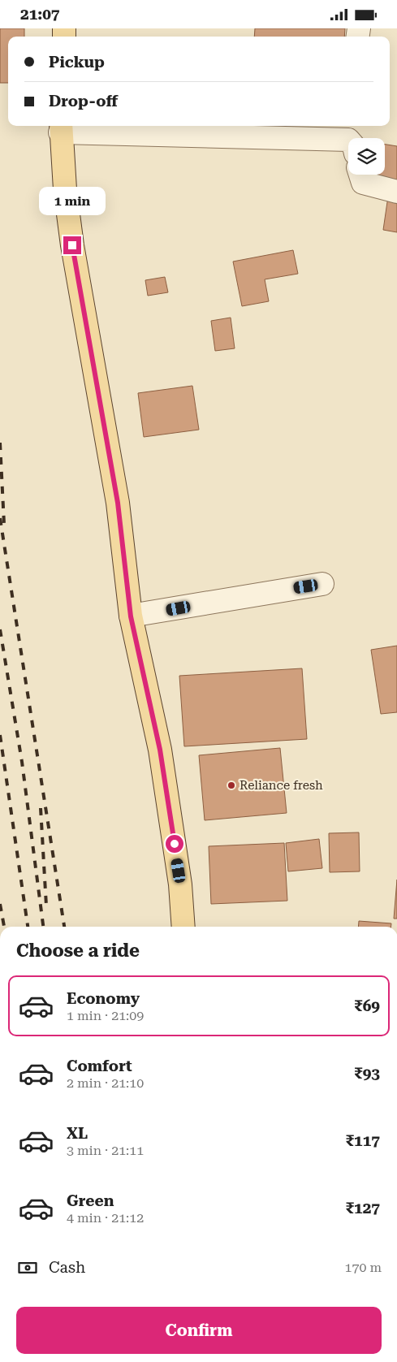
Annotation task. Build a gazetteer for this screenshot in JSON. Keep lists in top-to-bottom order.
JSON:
{
  "places": ["Reliance fresh"],
  "page": {
    "status": "21:07",
    "banner": ["Pickup", "Drop-off"],
    "bubble": "1 min",
    "heading": "Choose a ride",
    "list": [
      {
        "name": "Economy",
        "note": "1 min · 21:09",
        "value": "₹69"
      },
      {
        "name": "Comfort",
        "note": "2 min · 21:10",
        "value": "₹93"
      },
      {
        "name": "XL",
        "note": "3 min · 21:11",
        "value": "₹117"
      },
      {
        "name": "Green",
        "note": "4 min · 21:12",
        "value": "₹127"
      }
    ],
    "pay": ["Cash", "170 m"],
    "buttons": "Confirm"
  }
}
